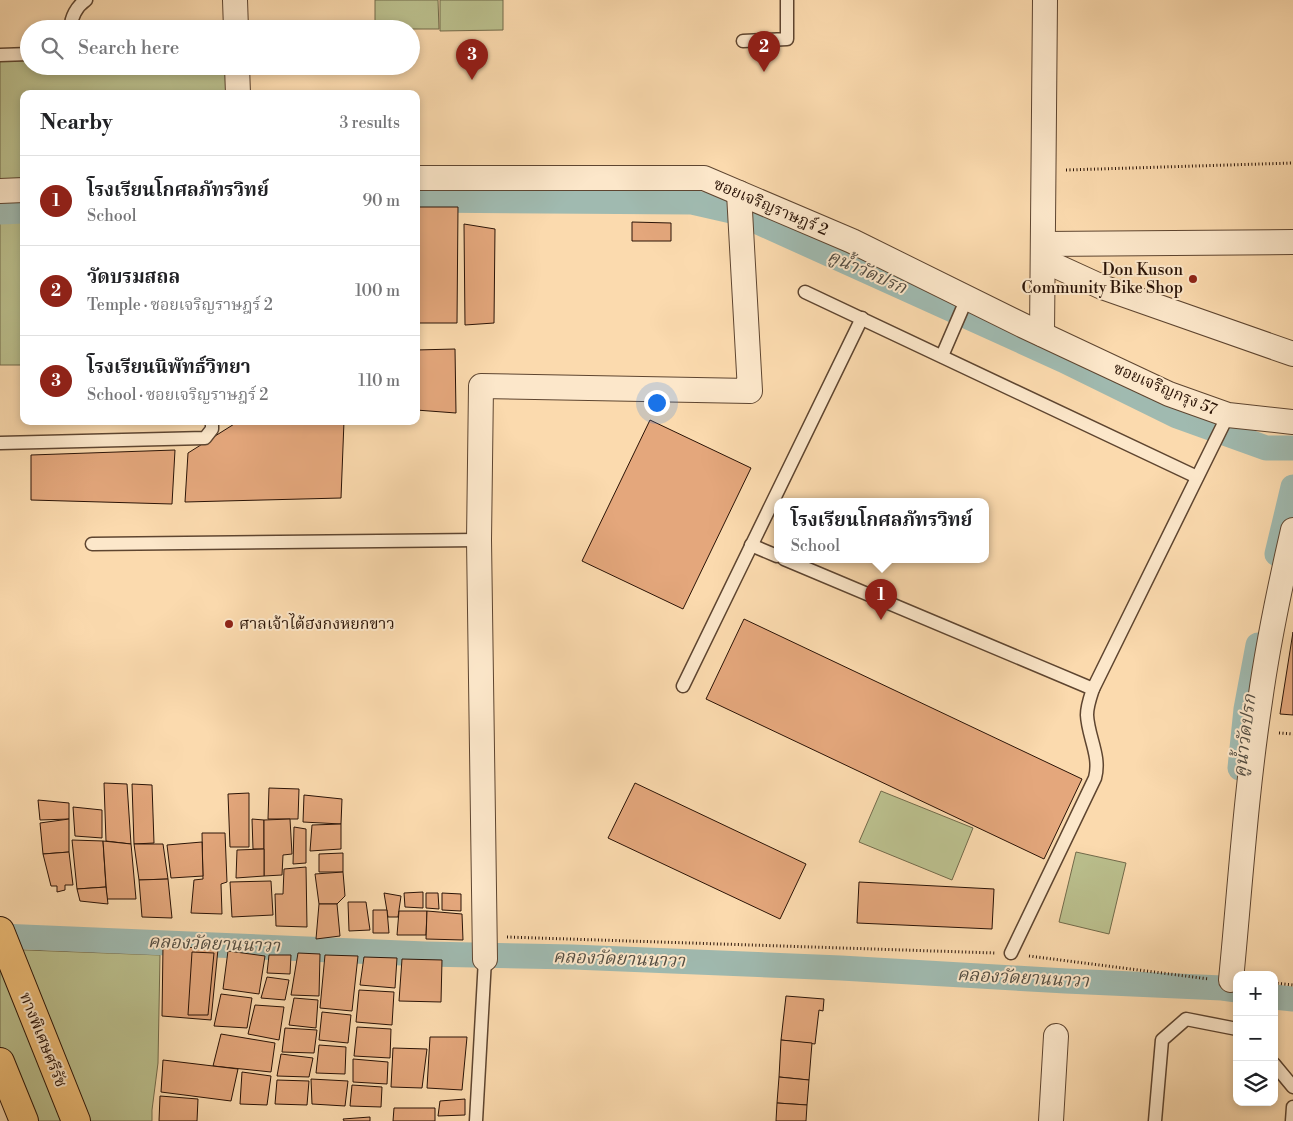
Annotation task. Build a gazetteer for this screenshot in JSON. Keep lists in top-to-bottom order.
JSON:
{
  "streets": {
    "highway": ["ทางพิเศษศรีรัช"],
    "street": ["ซอยเจริญราษฎร์ 2", "ซอยเจริญกรุง 57"]
  },
  "crossings": [
    ["ซอยเจริญราษฎร์ 2", "ซอยเจริญกรุง 57"]
  ],
  "water": ["คูน้ำวัดปรก", "คลองวัดยานนาวา"],
  "places": ["Don Kuson Community Bike Shop", "ศาลเจ้าไต้ฮงกงหยกขาว"],
  "page": {
    "search": "Search here",
    "pins": ["2", "3", "1"],
    "heading": ["Nearby", "3 results"],
    "list": [
      {
        "mark": "1",
        "name": "โรงเรียนโกศลภัทรวิทย์",
        "note": "School",
        "value": "90 m"
      },
      {
        "mark": "2",
        "name": "วัดบรมสถล",
        "note": "Temple · ซอยเจริญราษฎร์ 2",
        "value": "100 m"
      },
      {
        "mark": "3",
        "name": "โรงเรียนนิพัทธ์วิทยา",
        "note": "School · ซอยเจริญราษฎร์ 2",
        "value": "110 m"
      }
    ],
    "popup": ["โรงเรียนโกศลภัทรวิทย์", "School"],
    "map_buttons": ["+", "−"]
  }
}
